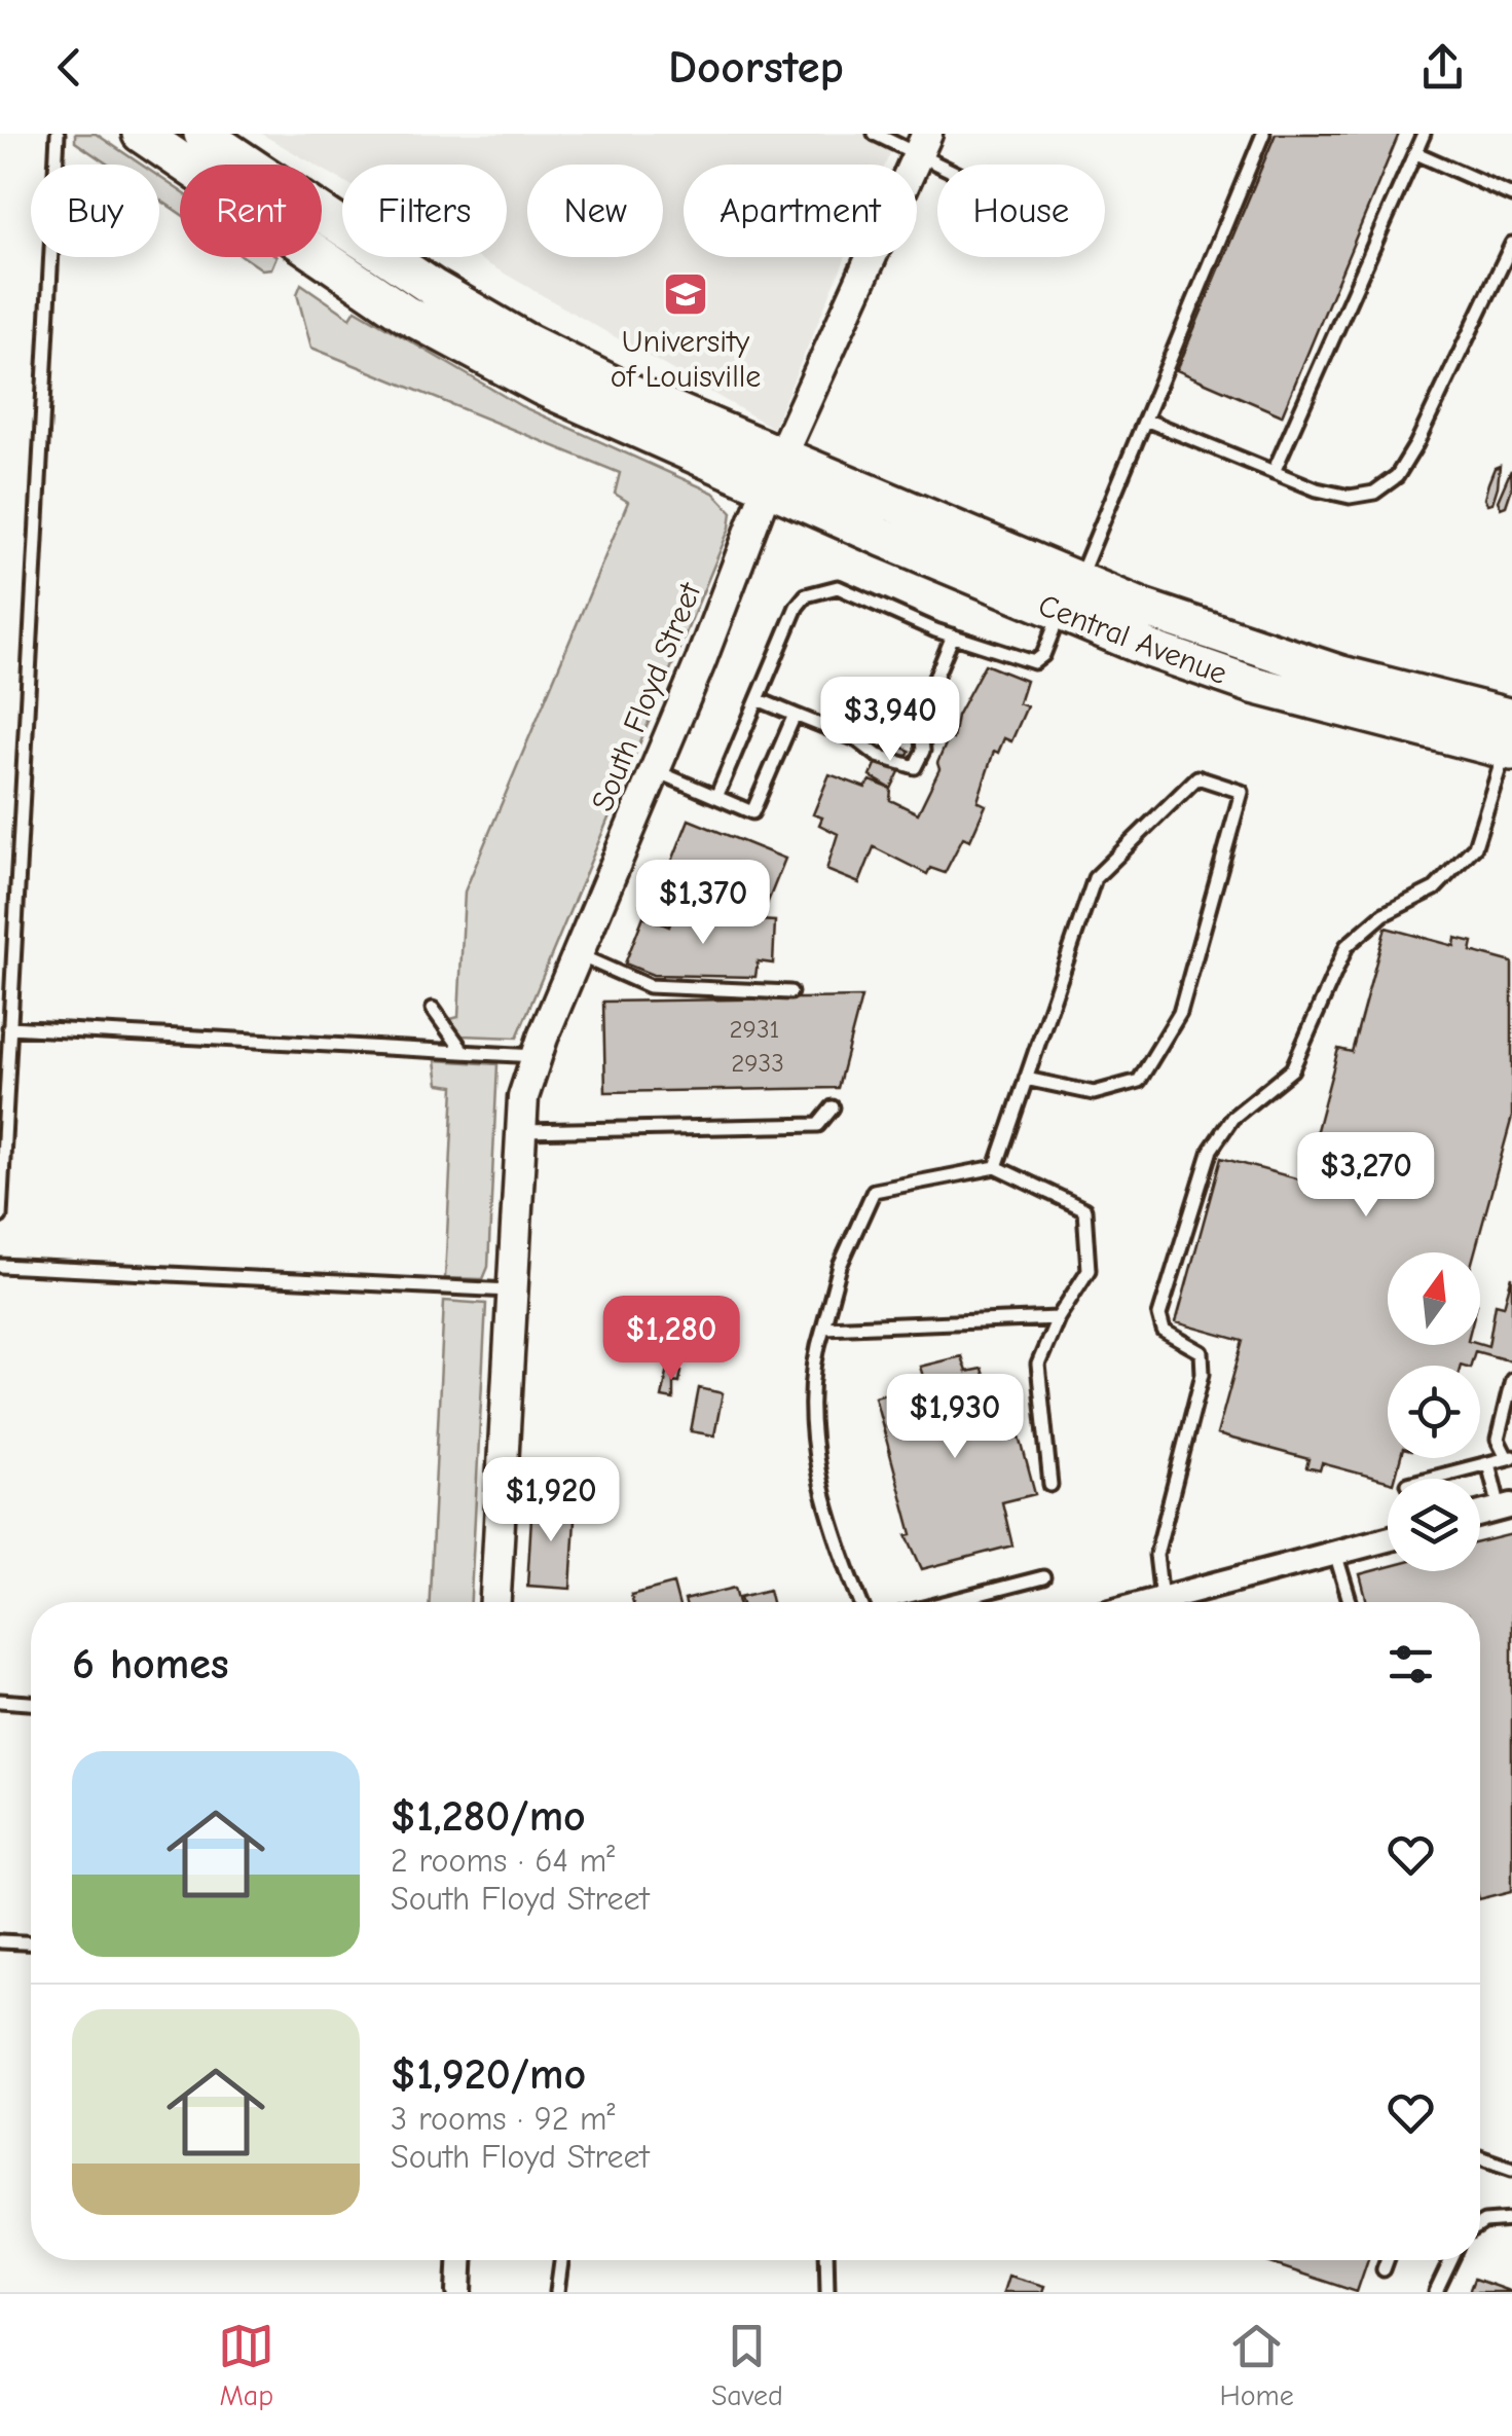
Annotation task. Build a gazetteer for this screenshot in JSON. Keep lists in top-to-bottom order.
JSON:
{
  "streets": {
    "main road": ["Central Avenue"],
    "street": ["South Floyd Street"]
  },
  "crossings": [
    ["Central Avenue", "South Floyd Street"]
  ],
  "places": {
    "school or university": ["University of Louisville"]
  },
  "house_numbers": ["2931", "2933"],
  "north": "top",
  "page": {
    "header": "Doorstep",
    "chip": [
      "Buy",
      "Rent",
      "Filters",
      "New",
      "Apartment",
      "House"
    ],
    "price": [
      "$3,940",
      "$1,370",
      "$3,270",
      "$1,280",
      "$1,930",
      "$1,920"
    ],
    "heading": "6 homes",
    "list": [
      {
        "name": "$1,280/mo",
        "note": "2 rooms · 64 m² · South Floyd Street"
      },
      {
        "name": "$1,920/mo",
        "note": "3 rooms · 92 m² · South Floyd Street"
      }
    ],
    "tabs": ["Map", "Saved", "Home"]
  }
}
